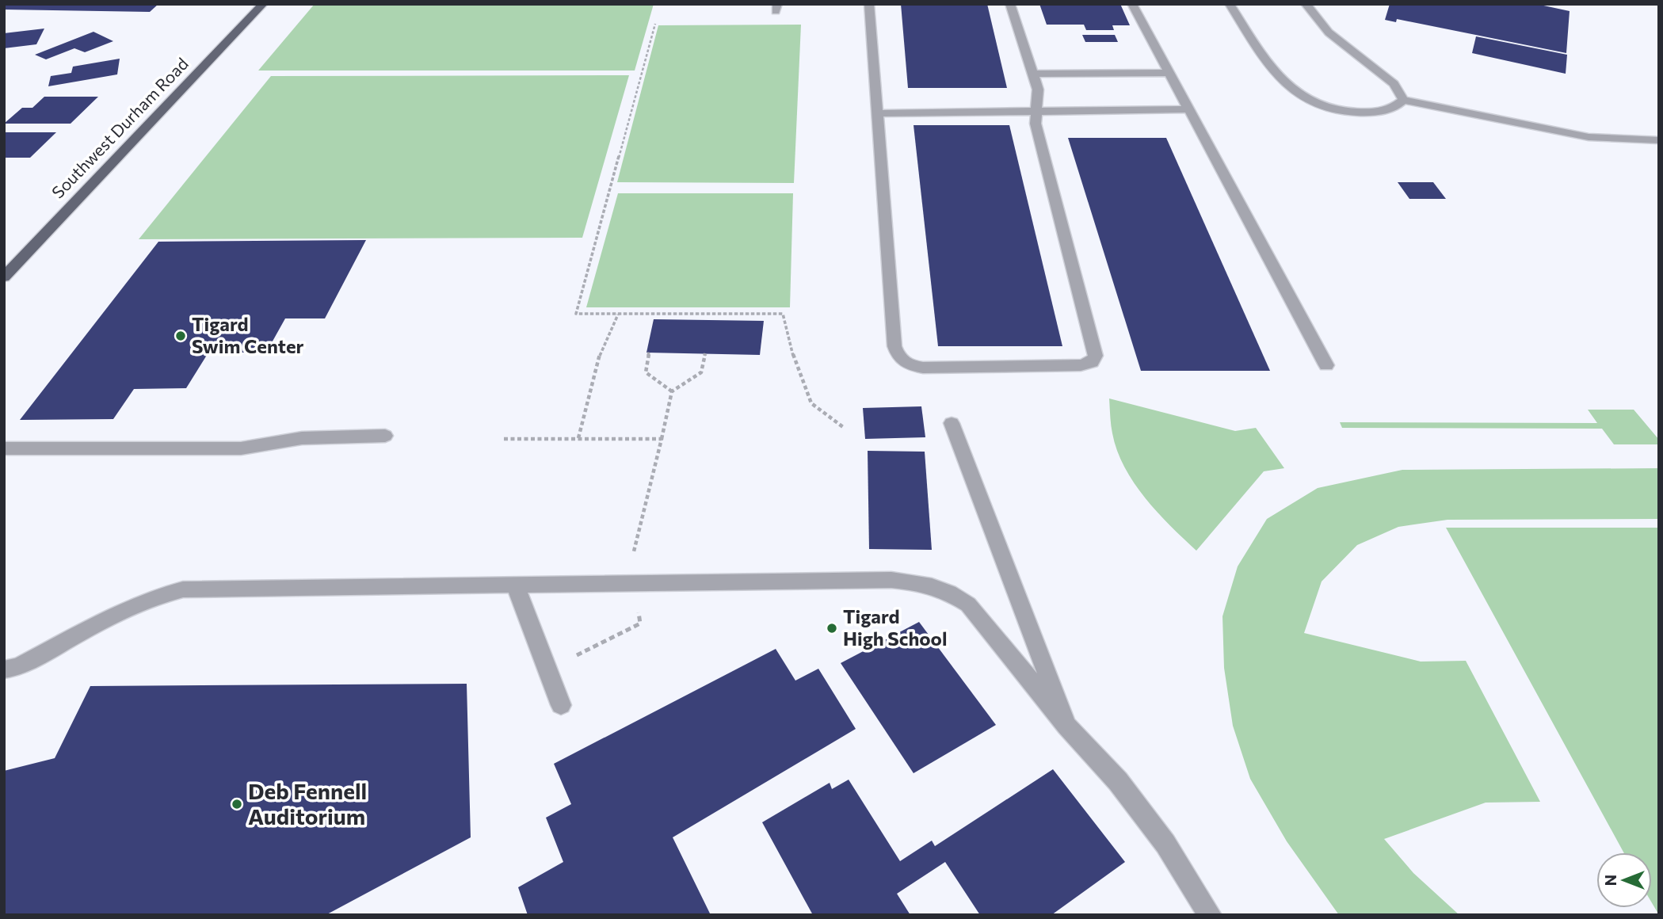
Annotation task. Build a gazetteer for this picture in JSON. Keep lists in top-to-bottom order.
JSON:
{
  "streets": {
    "main road": ["Southwest Durham Road"]
  },
  "places": ["Tigard Swim Center", "Tigard High School", "Deb Fennell Auditorium"],
  "north": "left"
}
